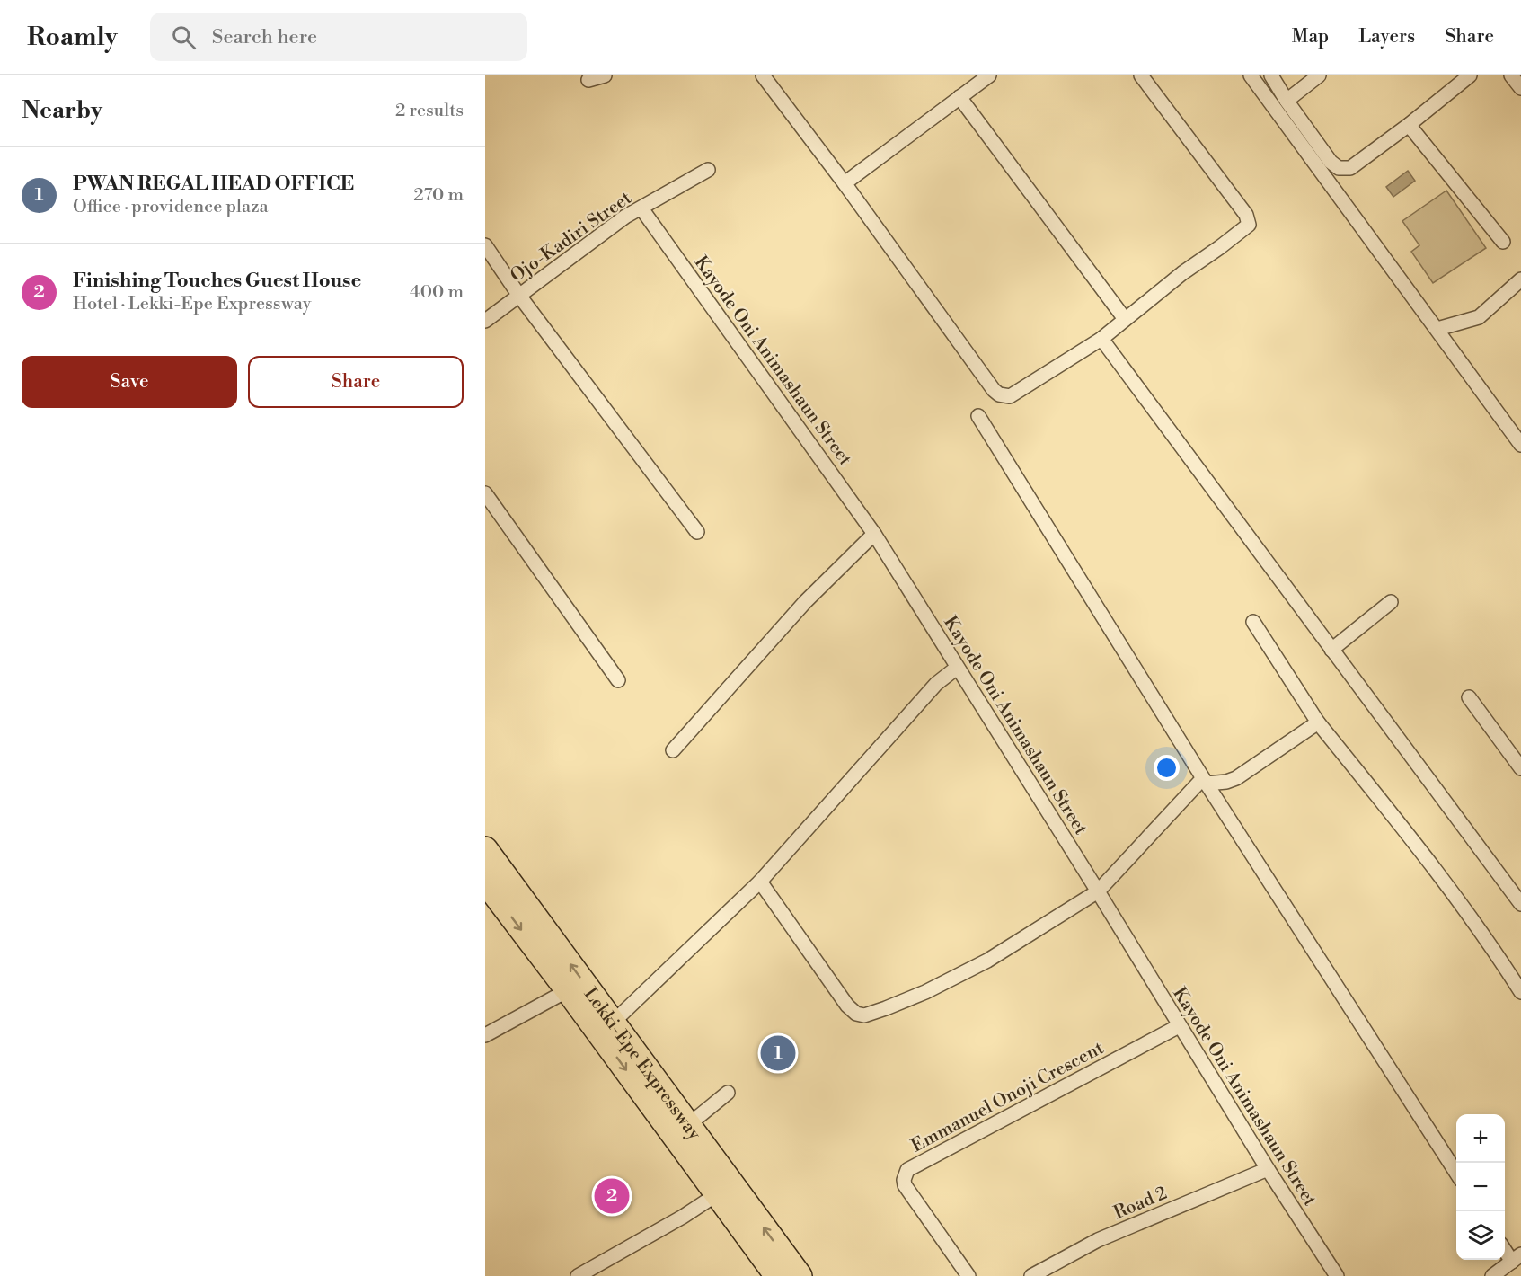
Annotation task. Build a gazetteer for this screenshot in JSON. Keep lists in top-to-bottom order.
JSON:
{
  "streets": {
    "highway": ["Lekki-Epe Expressway"],
    "street": [
      "Ojo-Kadiri Street",
      "Kayode Oni Animashaun Street",
      "Emmanuel Onoji Crescent",
      "Road 2"
    ]
  },
  "crossings": [
    ["Ojo-Kadiri Street", "Kayode Oni Animashaun Street"],
    ["Kayode Oni Animashaun Street", "Emmanuel Onoji Crescent"],
    ["Kayode Oni Animashaun Street", "Road 2"]
  ],
  "page": {
    "header": "Roamly",
    "search": "Search here",
    "nav": ["Map", "Layers", "Share"],
    "heading": ["Nearby", "2 results"],
    "list": [
      {
        "mark": "1",
        "name": "PWAN REGAL HEAD OFFICE",
        "note": "Office · providence plaza",
        "value": "270 m"
      },
      {
        "mark": "2",
        "name": "Finishing Touches Guest House",
        "note": "Hotel · Lekki-Epe Expressway",
        "value": "400 m"
      }
    ],
    "buttons": ["Save", "Share"],
    "pins": ["1", "2"],
    "map_buttons": ["+", "−"]
  }
}
